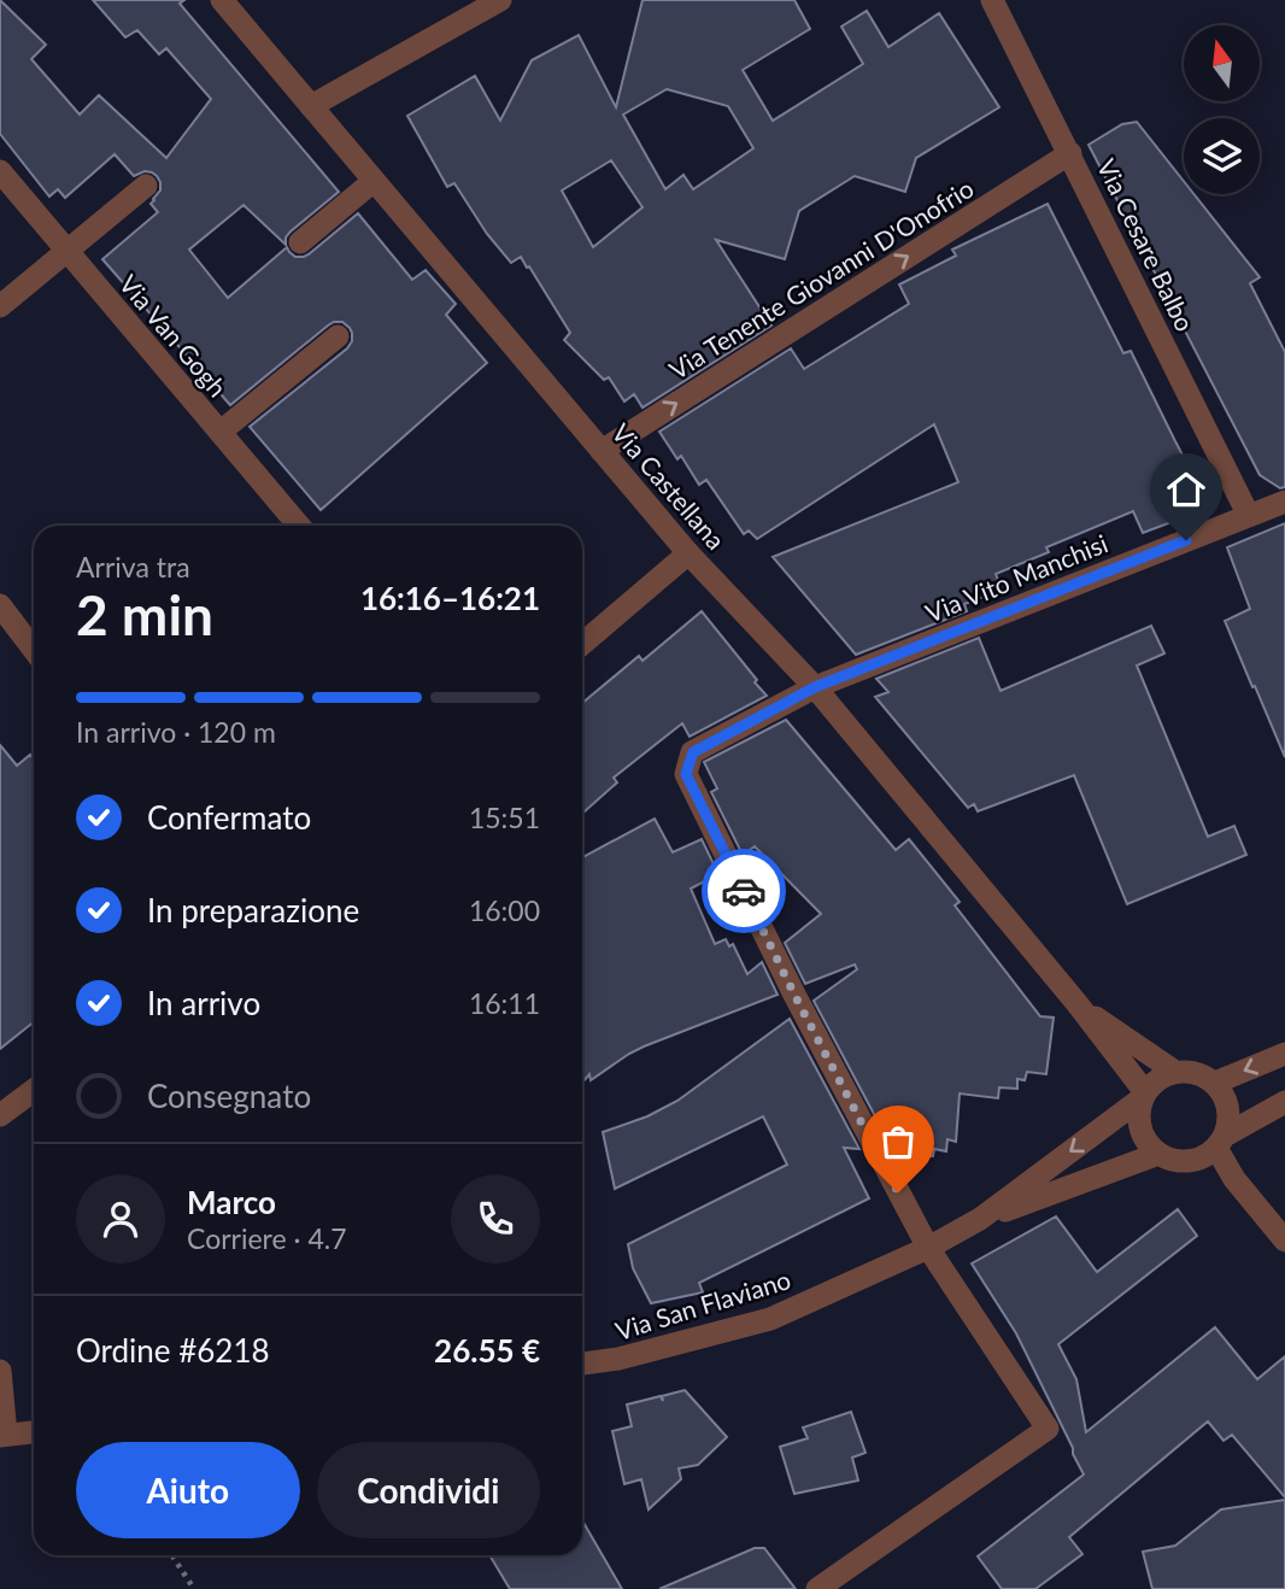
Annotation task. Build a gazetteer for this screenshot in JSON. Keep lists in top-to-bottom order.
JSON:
{
  "streets": {
    "street": [
      "Via Cesare Balbo",
      "Via Tenente Giovanni D'Onofrio",
      "Via Van Gogh",
      "Via Castellana",
      "Via Vito Manchisi",
      "Via San Flaviano"
    ]
  },
  "crossings": [
    ["Via Cesare Balbo", "Via Tenente Giovanni D'Onofrio"],
    ["Via Cesare Balbo", "Via Vito Manchisi"],
    ["Via Tenente Giovanni D'Onofrio", "Via Castellana"],
    ["Via Castellana", "Via Vito Manchisi"],
    ["Via Castellana", "Via San Flaviano"],
    ["Via Vito Manchisi", "Via San Flaviano"]
  ],
  "one_way": ["Via Tenente Giovanni D'Onofrio"],
  "north": "top",
  "page": {
    "heading": ["2 min", "Arriva tra", "16:16–16:21"],
    "panel": [
      "Marco",
      "Corriere · 4.7",
      "Ordine #6218",
      "26.55 €"
    ],
    "bar": "In arrivo · 120 m",
    "list": [
      ["Confermato", "15:51"],
      ["In preparazione", "16:00"],
      ["In arrivo", "16:11"],
      "Consegnato"
    ],
    "buttons": ["Aiuto", "Condividi"]
  }
}
